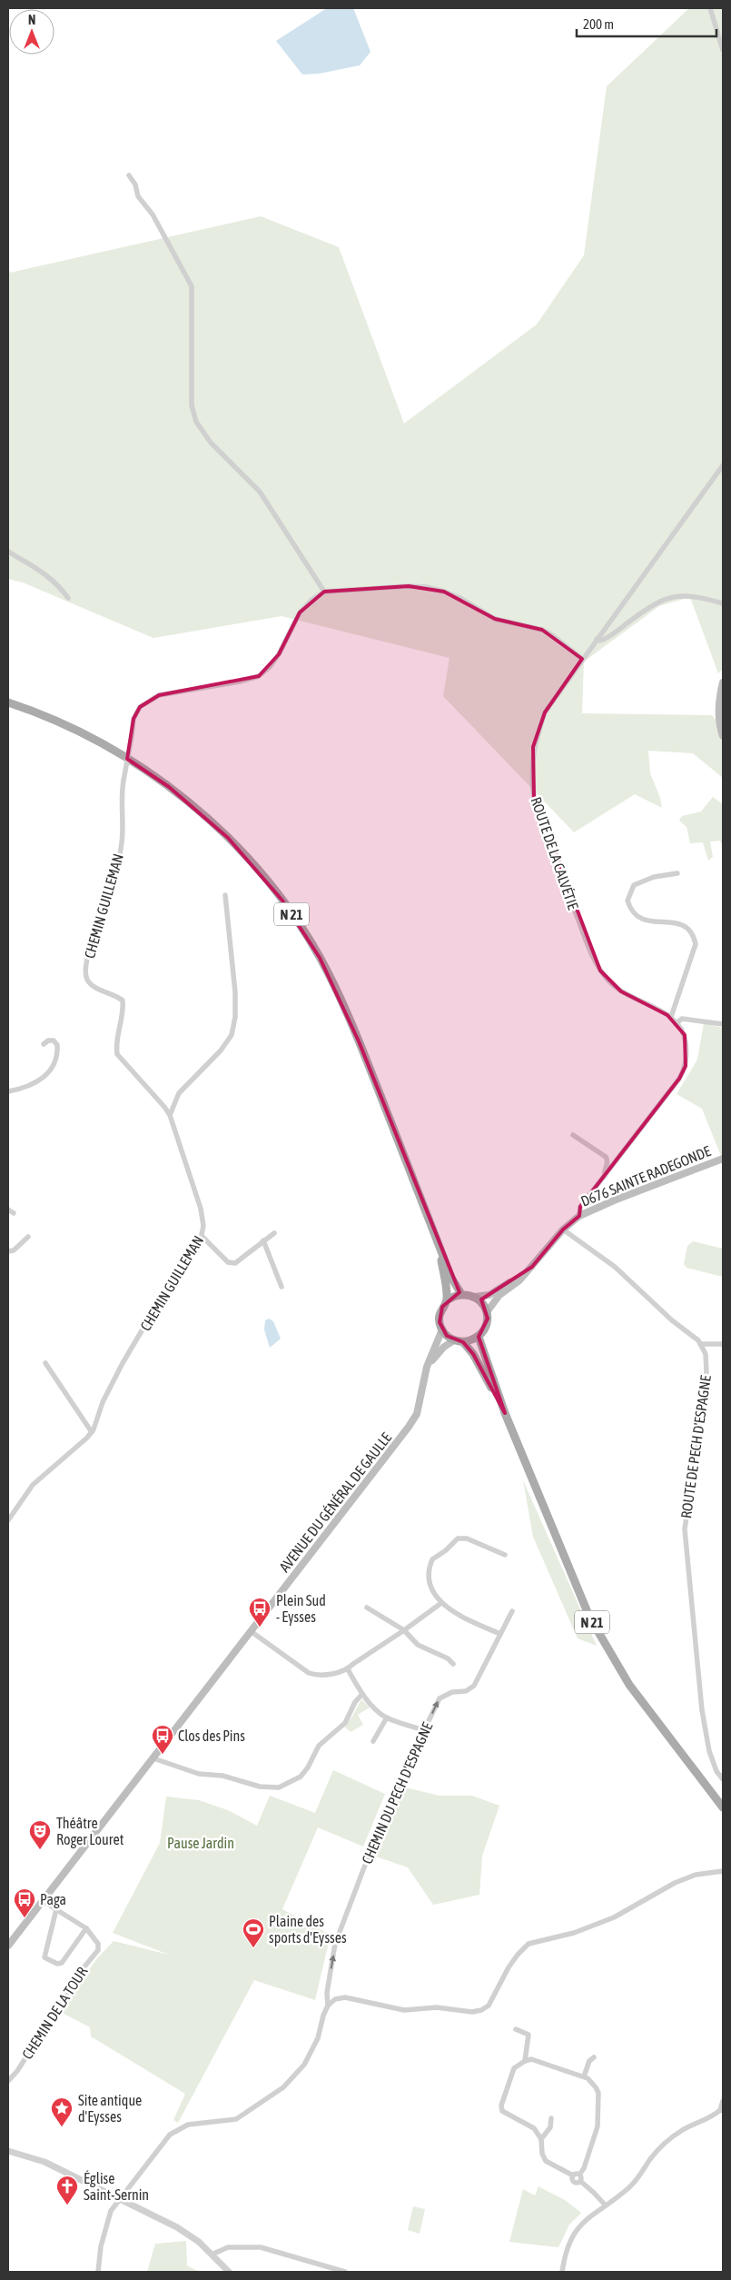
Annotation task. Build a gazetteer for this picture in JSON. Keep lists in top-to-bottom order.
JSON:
{
  "streets": {
    "main road": ["N 21", "D676 SAINTE RADEGONDE", "AVENUE DU GÉNÉRAL DE GAULLE"],
    "street": [
      "ROUTE DE LA CALVÉTIE",
      "CHEMIN GUILLEMAN",
      "ROUTE DE PECH D'ESPAGNE",
      "CHEMIN DU PECH D'ESPAGNE",
      "CHEMIN DE LA TOUR"
    ]
  },
  "crossings": [
    ["ROUTE DE LA CALVÉTIE", "D676 SAINTE RADEGONDE"],
    ["N 21", "AVENUE DU GÉNÉRAL DE GAULLE"]
  ],
  "one_way": ["CHEMIN DU PECH D'ESPAGNE"],
  "parks": ["Pause Jardin"],
  "places": {
    "bus stop": ["Plein Sud - Eysses", "Clos des Pins", "Paga"],
    "theatre": ["Théâtre Roger Louret"],
    "sports": ["Plaine des sports d'Eysses"],
    "place": ["Site antique d'Eysses"],
    "church": ["Église Saint-Sernin"]
  },
  "scale_bar": "200 m",
  "north": "top"
}
